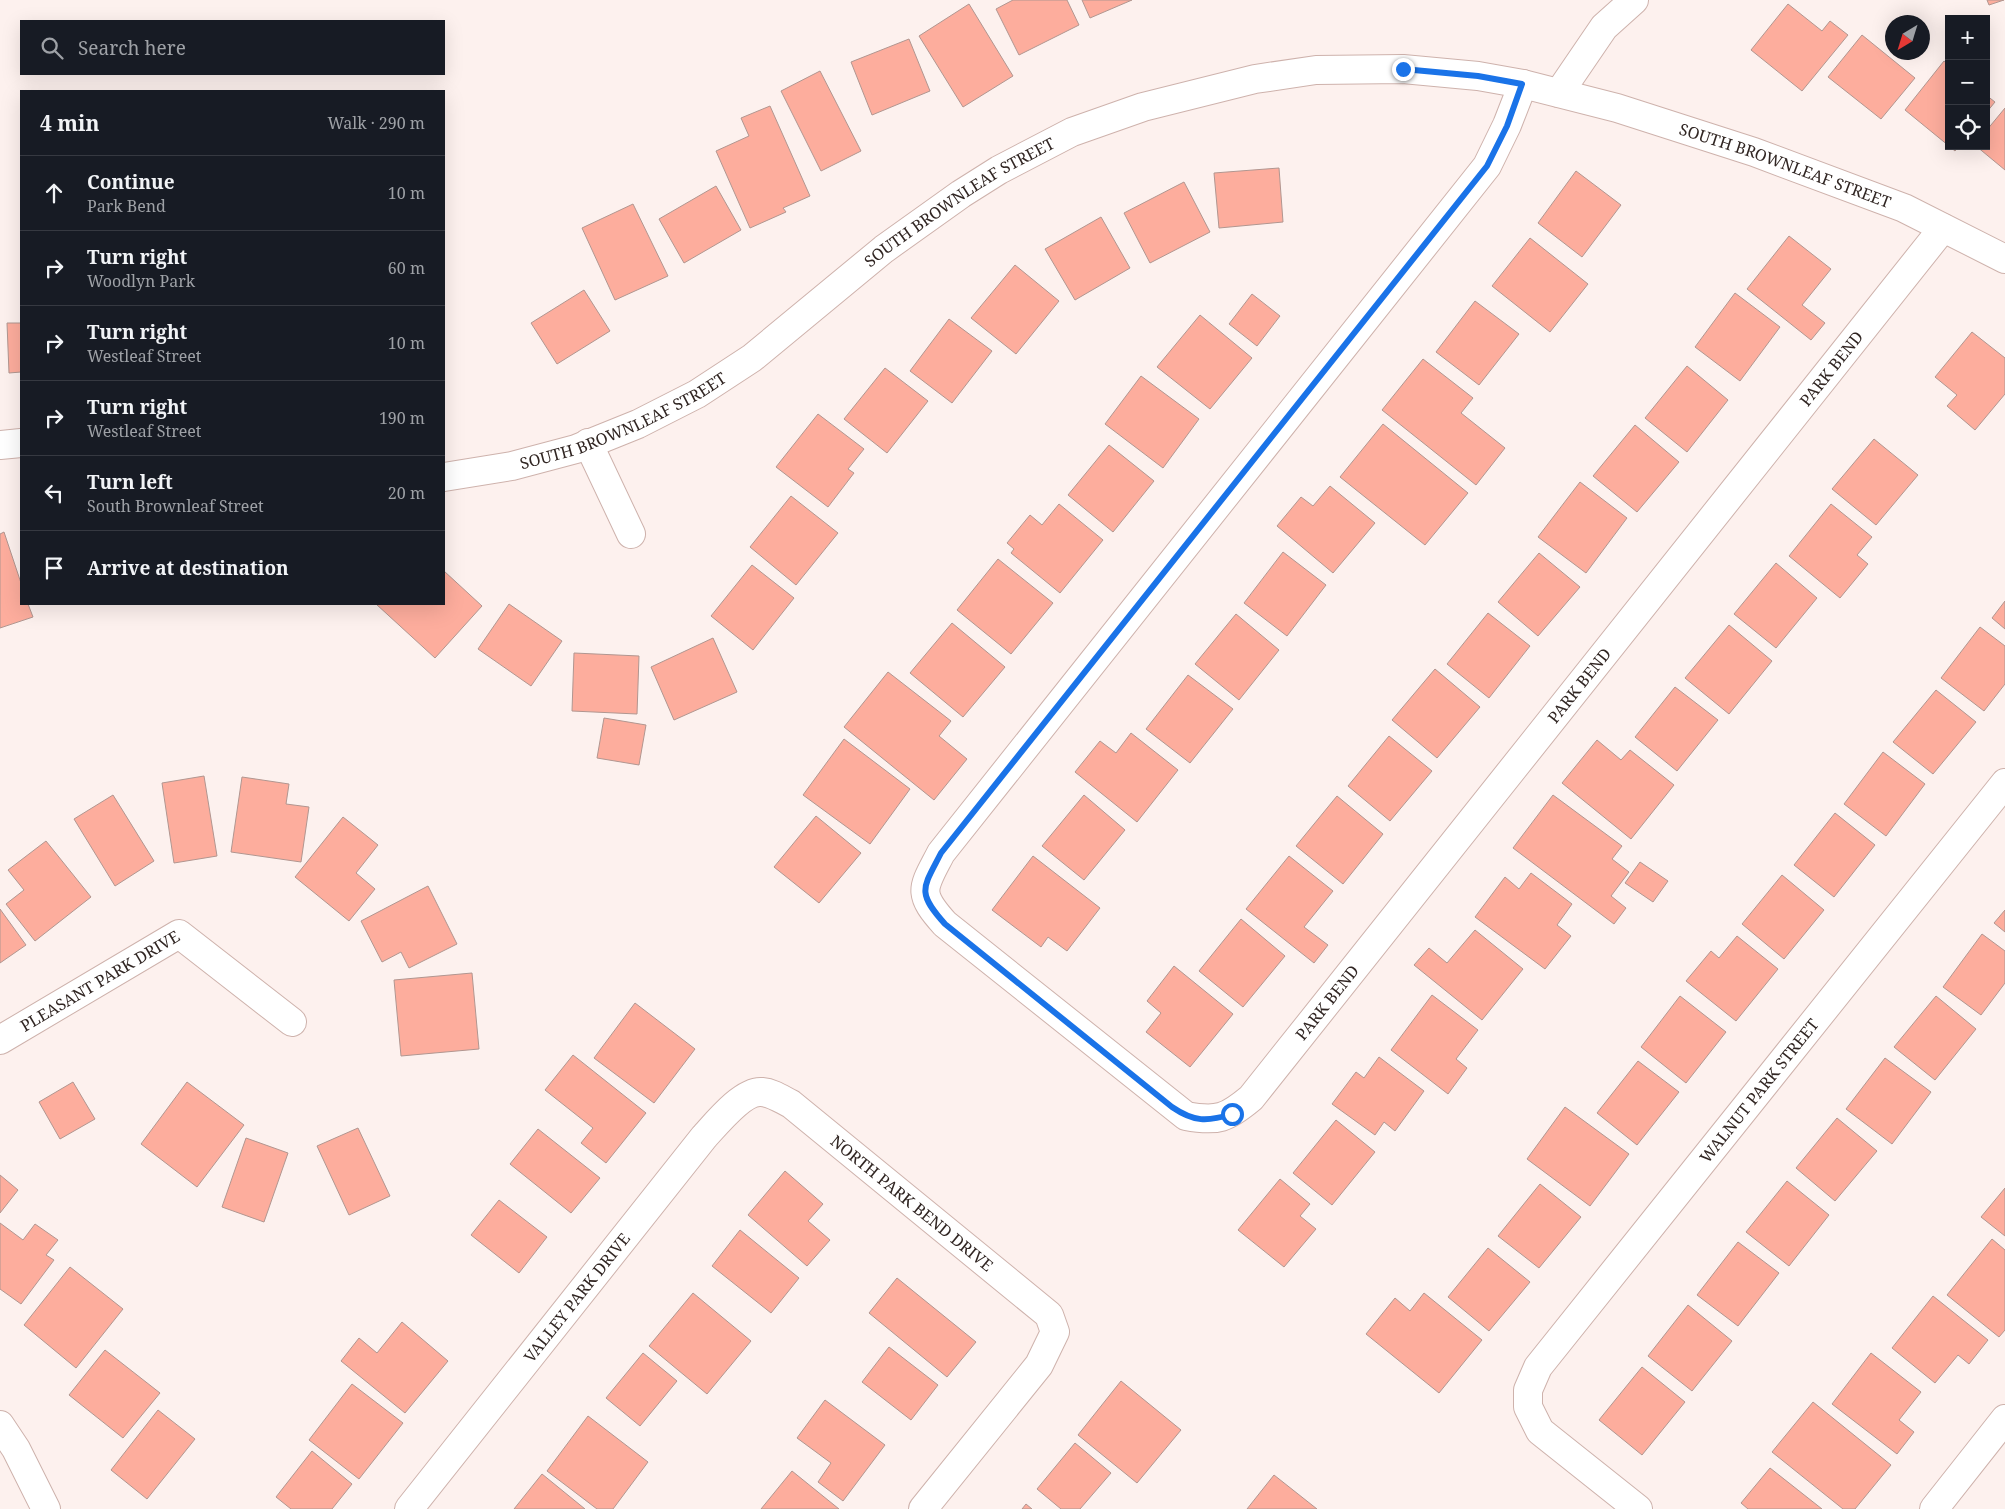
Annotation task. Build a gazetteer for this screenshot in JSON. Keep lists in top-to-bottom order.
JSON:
{
  "streets": {
    "street": [
      "SOUTH BROWNLEAF STREET",
      "PARK BEND",
      "PLEASANT PARK DRIVE",
      "WALNUT PARK STREET",
      "NORTH PARK BEND DRIVE",
      "VALLEY PARK DRIVE"
    ]
  },
  "crossings": [
    ["SOUTH BROWNLEAF STREET", "PARK BEND"],
    ["NORTH PARK BEND DRIVE", "VALLEY PARK DRIVE"]
  ],
  "north": "bottom left",
  "page": {
    "map_buttons": ["+", "−"],
    "search": "Search here",
    "heading": ["4 min", "Walk · 290 m"],
    "list": [
      ["Continue", "Park Bend", "10 m"],
      ["Turn right", "Woodlyn Park", "60 m"],
      ["Turn right", "Westleaf Street", "10 m"],
      ["Turn right", "Westleaf Street", "190 m"],
      ["Turn left", "South Brownleaf Street", "20 m"],
      "Arrive at destination"
    ]
  }
}
